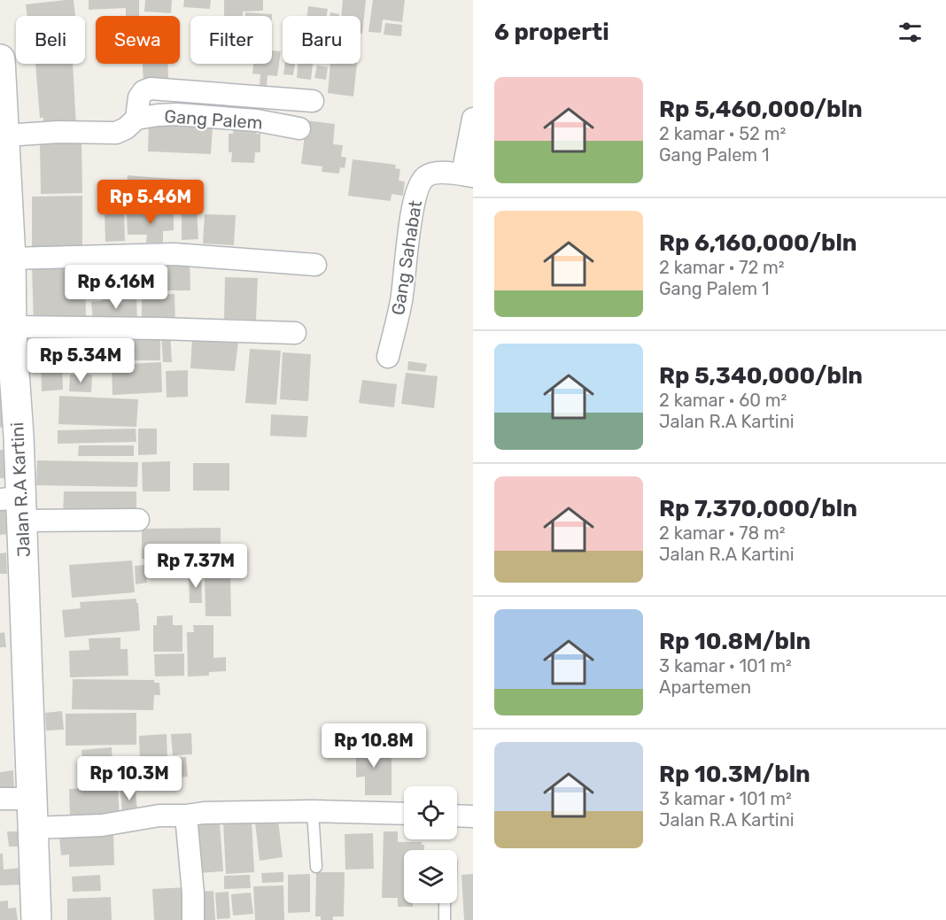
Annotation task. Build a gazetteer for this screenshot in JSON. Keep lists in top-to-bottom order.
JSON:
{
  "streets": {
    "street": ["Gang Palem", "Gang Sahabat", "Jalan R.A Kartini"]
  },
  "crossings": [
    ["Gang Palem", "Jalan R.A Kartini"]
  ],
  "page": {
    "heading": "6 properti",
    "chip": [
      "Beli",
      "Sewa",
      "Filter",
      "Baru"
    ],
    "list": [
      {
        "name": "Rp 5,460,000/bln",
        "note": "2 kamar · 52 m² · Gang Palem 1"
      },
      {
        "name": "Rp 6,160,000/bln",
        "note": "2 kamar · 72 m² · Gang Palem 1"
      },
      {
        "name": "Rp 5,340,000/bln",
        "note": "2 kamar · 60 m² · Jalan R.A Kartini"
      },
      {
        "name": "Rp 7,370,000/bln",
        "note": "2 kamar · 78 m² · Jalan R.A Kartini"
      },
      {
        "name": "Rp 10.8M/bln",
        "note": "3 kamar · 101 m² · Apartemen"
      },
      {
        "name": "Rp 10.3M/bln",
        "note": "3 kamar · 101 m² · Jalan R.A Kartini"
      }
    ],
    "price": [
      "Rp 5.46M",
      "Rp 6.16M",
      "Rp 5.34M",
      "Rp 7.37M",
      "Rp 10.8M",
      "Rp 10.3M"
    ]
  }
}
